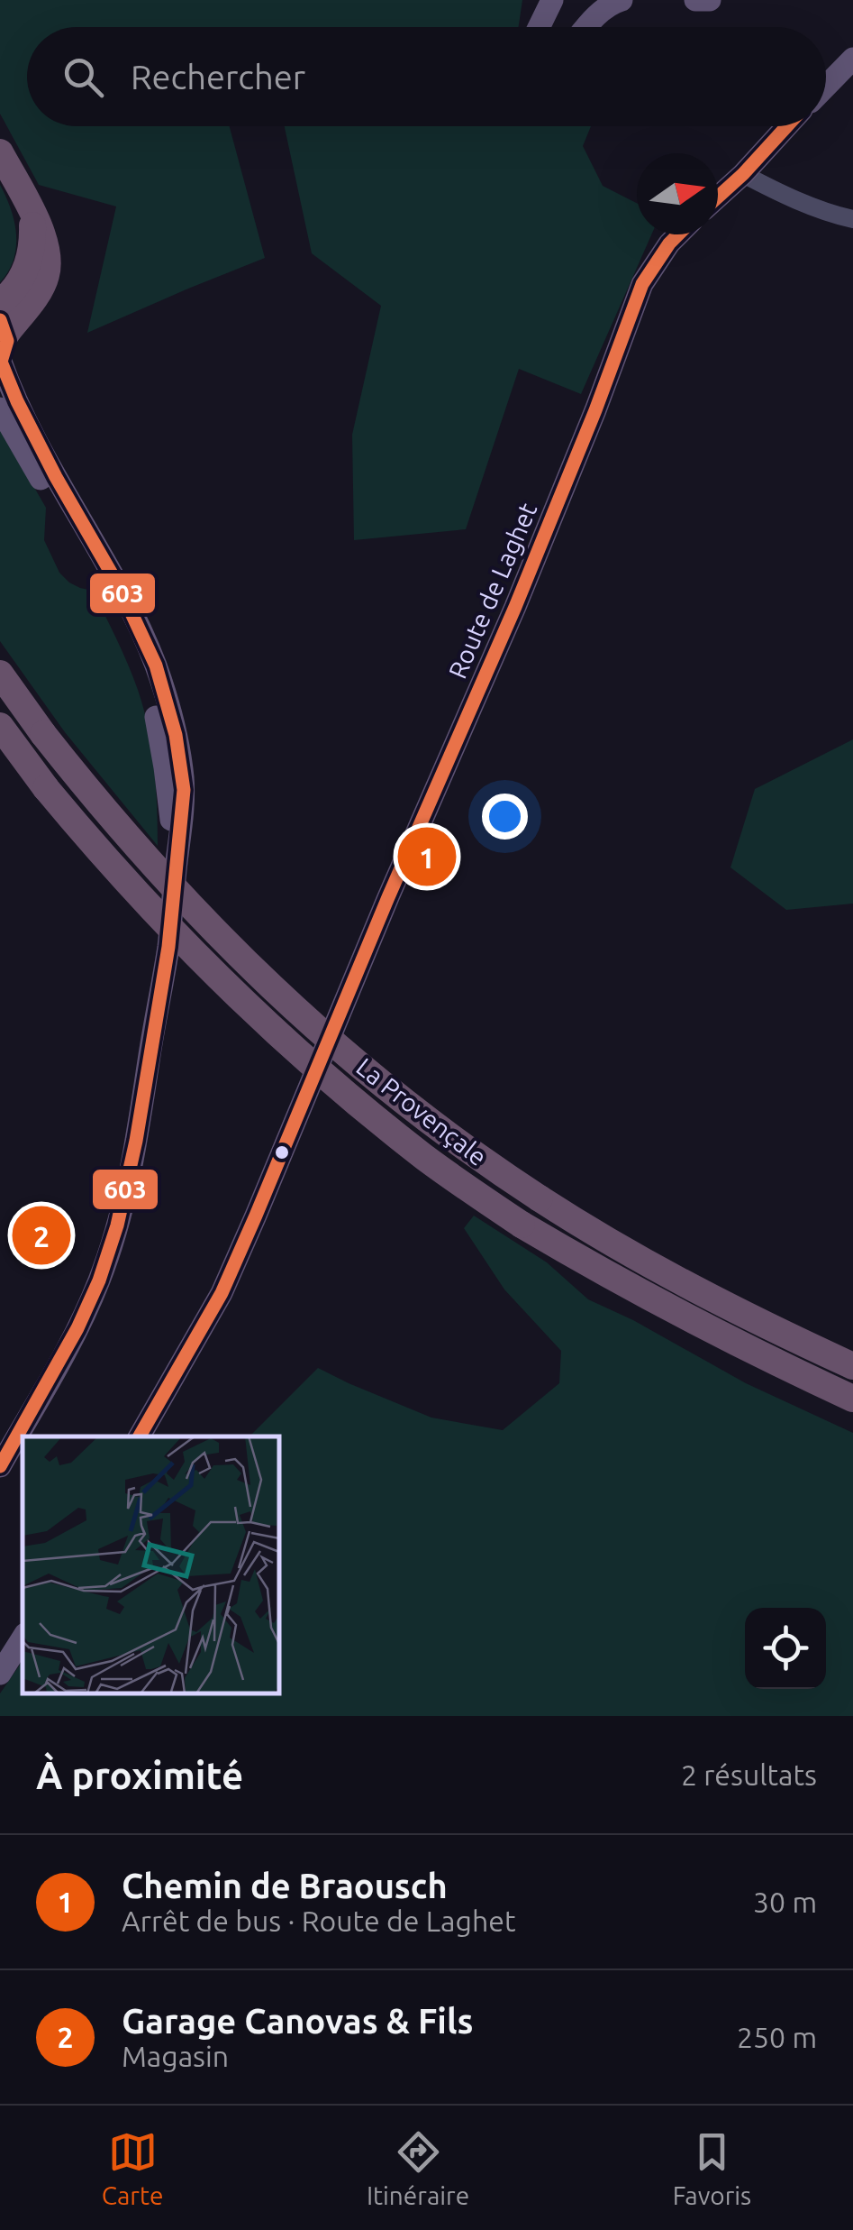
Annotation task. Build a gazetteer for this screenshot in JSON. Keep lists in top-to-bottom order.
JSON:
{
  "streets": {
    "highway": ["La Provençale"],
    "main road": ["Route de Laghet"]
  },
  "lines": ["transit line 603"],
  "north": "right",
  "page": {
    "search": "Rechercher",
    "pins": ["1", "2"],
    "heading": ["À proximité", "2 résultats"],
    "list": [
      {
        "mark": "1",
        "name": "Chemin de Braousch",
        "note": "Arrêt de bus · Route de Laghet",
        "value": "30 m"
      },
      {
        "mark": "2",
        "name": "Garage Canovas & Fils",
        "note": "Magasin",
        "value": "250 m"
      }
    ],
    "nav": ["Carte", "Itinéraire", "Favoris"]
  }
}
